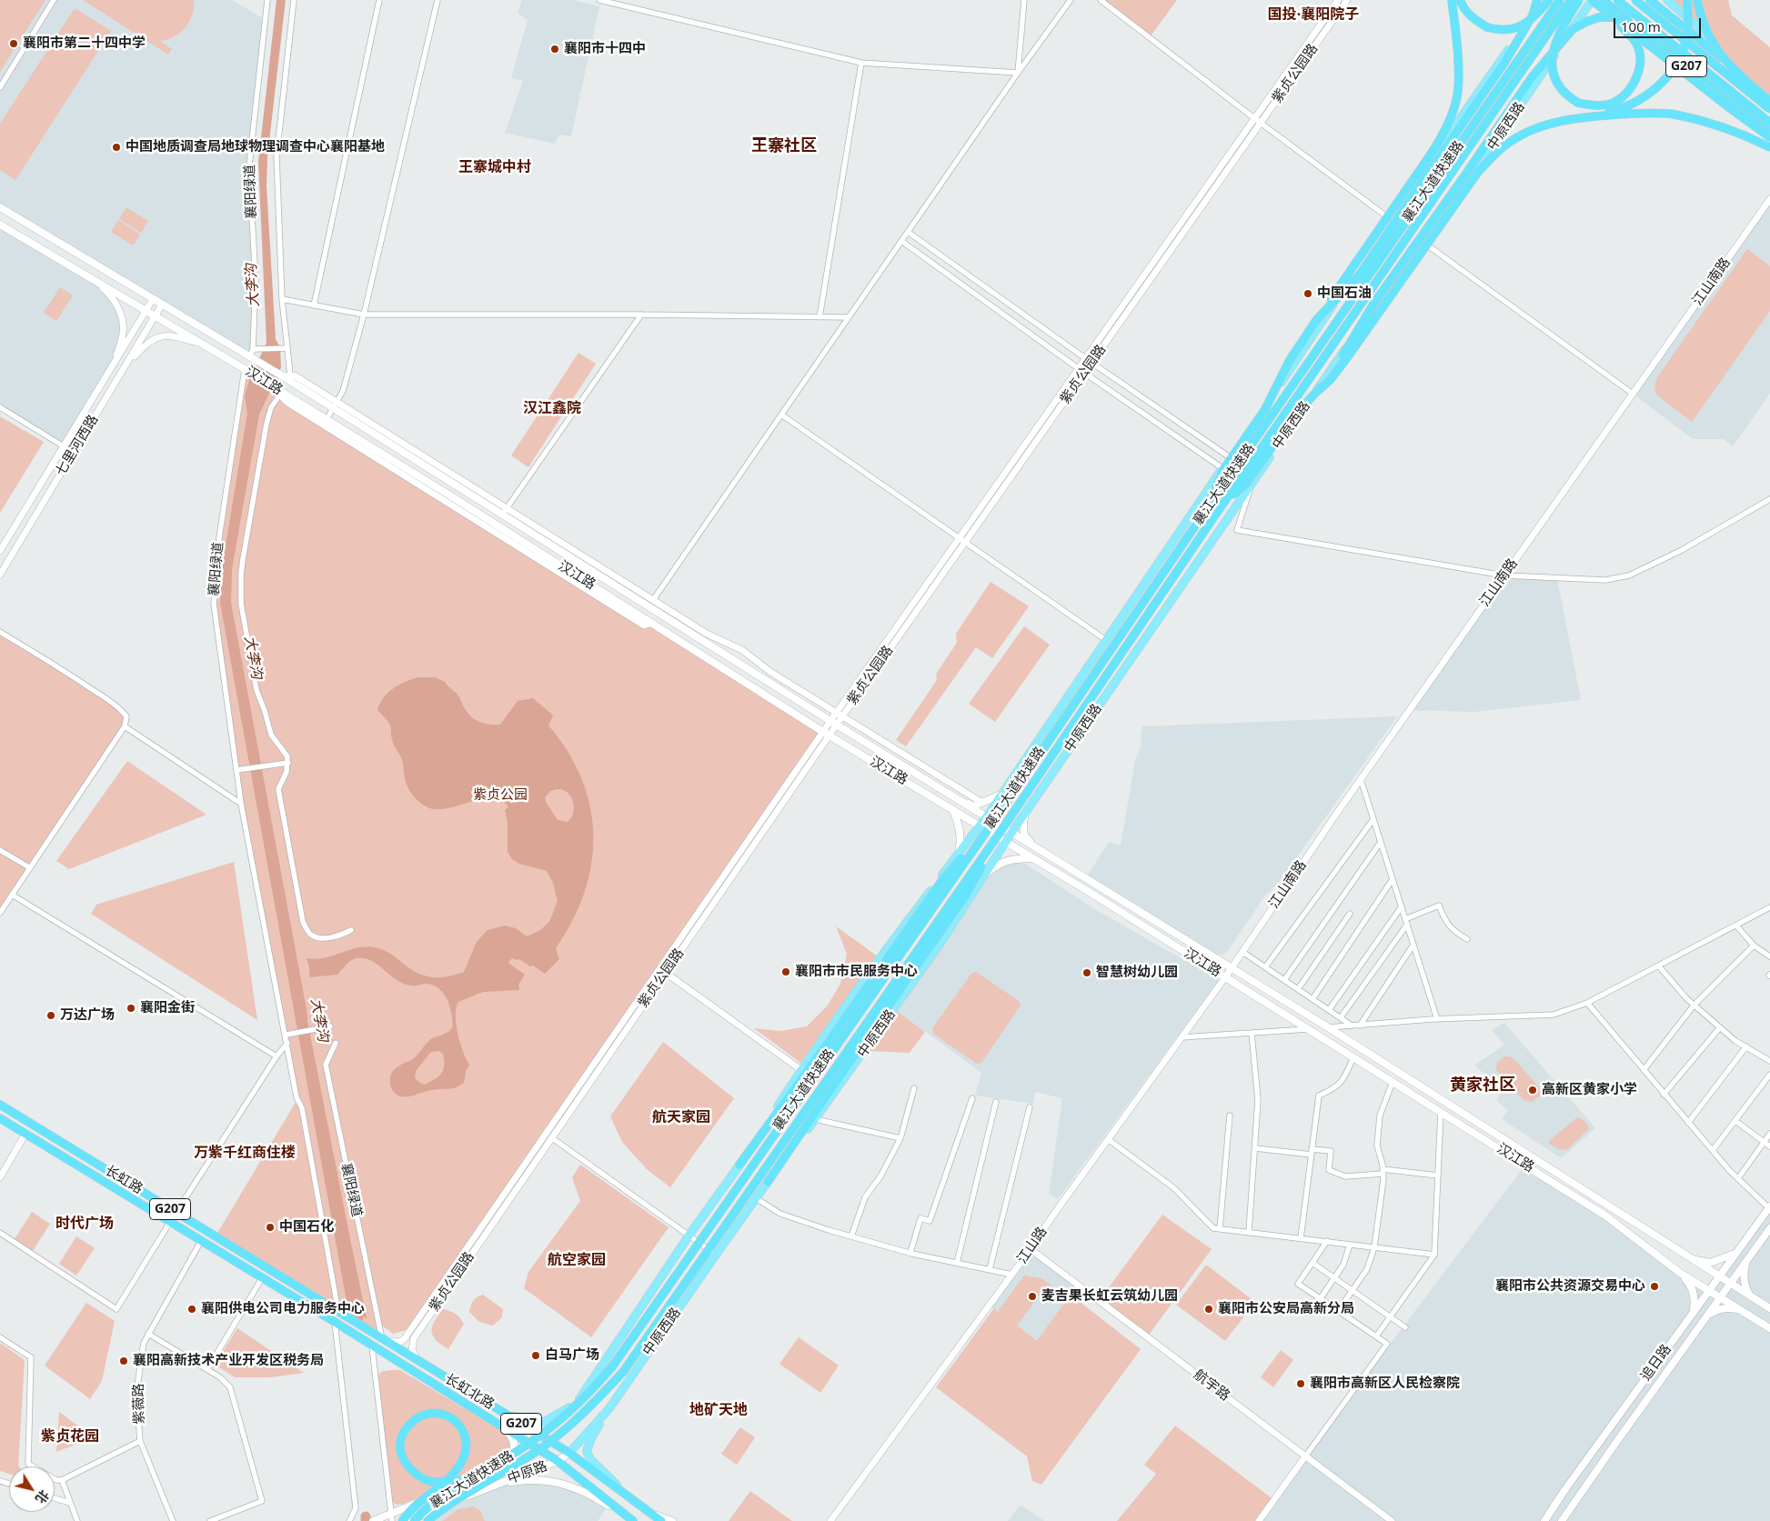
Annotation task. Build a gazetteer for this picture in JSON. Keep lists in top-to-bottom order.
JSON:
{
  "streets": {
    "highway": [
      "G207",
      "襄江大道快速路",
      "长虹路",
      "长虹北路"
    ],
    "main road": [
      "中原西路",
      "汉江路",
      "追日路",
      "中原路"
    ],
    "street": [
      "紫贞公园路",
      "襄阳绿道",
      "江山南路",
      "七里河西路",
      "江山路",
      "航宇路",
      "紫薇路"
    ]
  },
  "crossings": [
    ["紫贞公园路", "襄阳绿道"],
    ["紫贞公园路", "汉江路"],
    ["紫贞公园路", "长虹北路"],
    ["中原西路", "汉江路"],
    ["中原西路", "长虹北路"],
    ["中原西路", "中原路"],
    ["襄阳绿道", "汉江路"],
    ["襄阳绿道", "长虹北路"],
    ["江山南路", "汉江路"],
    ["江山南路", "江山路"],
    ["汉江路", "七里河西路"],
    ["汉江路", "江山路"],
    ["汉江路", "追日路"],
    ["长虹路", "长虹北路"],
    ["长虹路", "紫薇路"],
    ["江山路", "航宇路"],
    ["长虹北路", "中原路"]
  ],
  "districts": [
    "国投·襄阳院子",
    "王寨社区",
    "王寨城中村",
    "汉江鑫院",
    "黄家社区",
    "航天家园",
    "万紫千红商住楼",
    "时代广场",
    "航空家园",
    "地矿天地",
    "紫贞花园"
  ],
  "water": ["大李沟"],
  "parks": ["紫贞公园"],
  "places": [
    "襄阳市第二十四中学",
    "襄阳市十四中",
    "中国地质调查局地球物理调查中心襄阳基地",
    "中国石油",
    "襄阳市市民服务中心",
    "智慧树幼儿园",
    "襄阳金街",
    "万达广场",
    "高新区黄家小学",
    "中国石化",
    "襄阳市公共资源交易中心",
    "麦吉果长虹云筑幼儿园",
    "襄阳供电公司电力服务中心",
    "襄阳市公安局高新分局",
    "白马广场",
    "襄阳高新技术产业开发区税务局",
    "襄阳市高新区人民检察院"
  ],
  "scale_bar": "100 m",
  "north": "bottom right"
}
